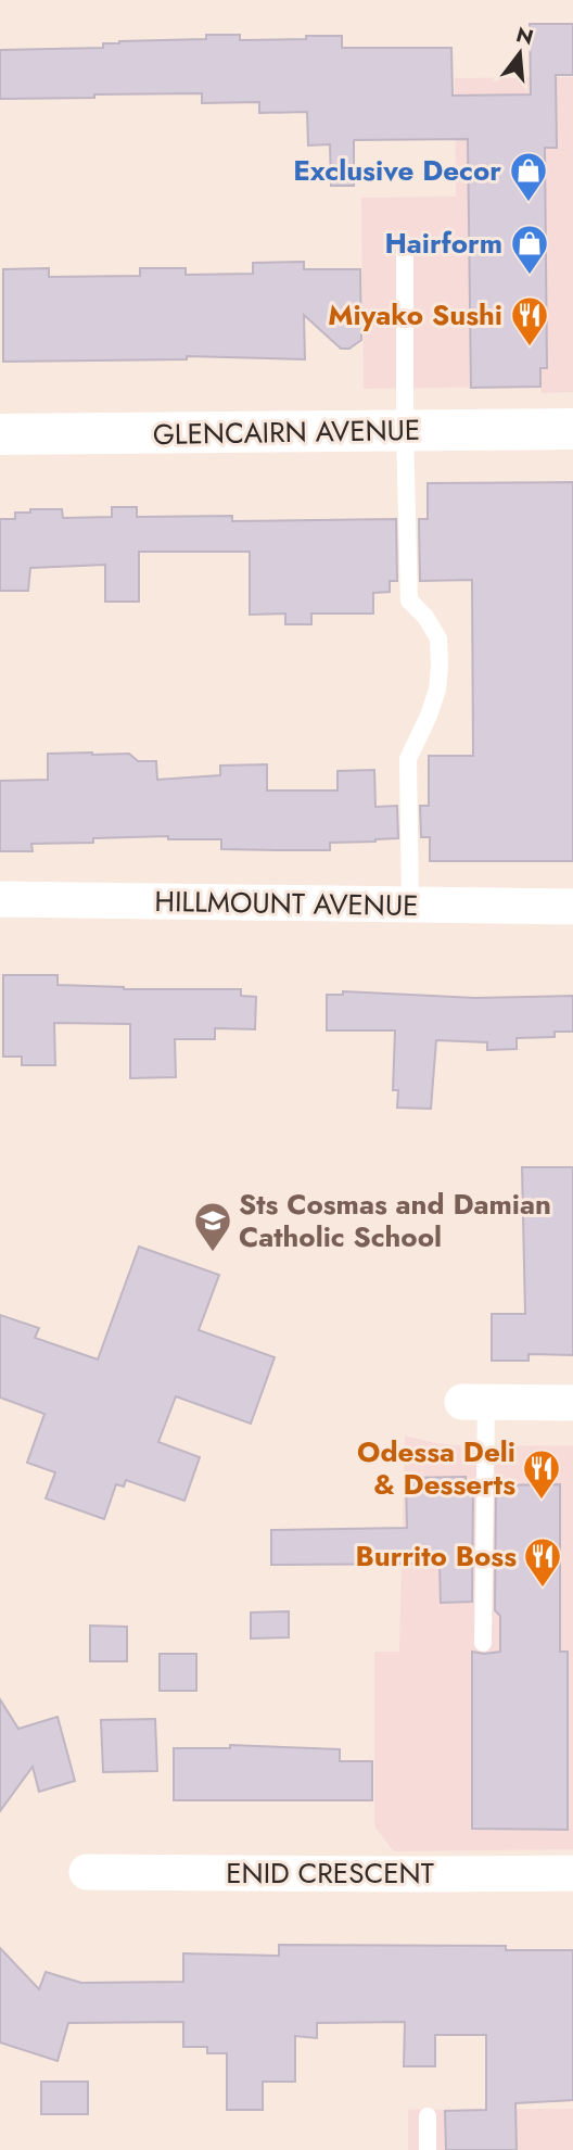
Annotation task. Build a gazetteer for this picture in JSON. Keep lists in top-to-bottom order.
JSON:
{
  "streets": {
    "street": ["GLENCAIRN AVENUE", "HILLMOUNT AVENUE", "ENID CRESCENT"]
  },
  "places": {
    "shop": ["Exclusive Decor", "Hairform"],
    "restaurant": ["Miyako Sushi", "Odessa Deli & Desserts", "Burrito Boss"],
    "school or university": ["Sts Cosmas and Damian Catholic School"]
  },
  "north": "top"
}
